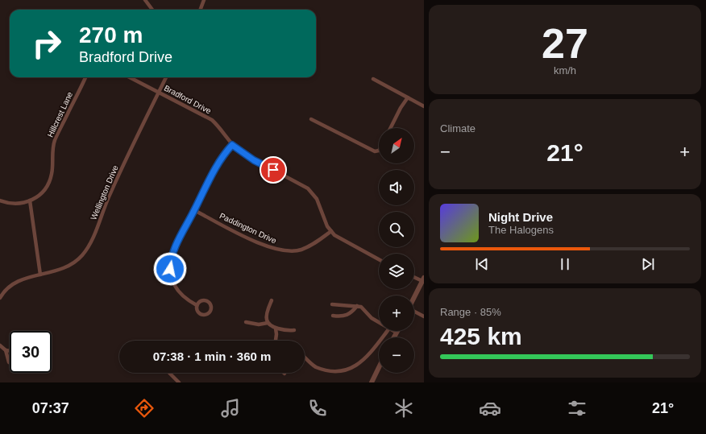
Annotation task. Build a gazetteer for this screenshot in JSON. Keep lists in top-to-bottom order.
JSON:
{
  "streets": {
    "street": [
      "Bradford Drive",
      "Hillcrest Lane",
      "Wellington Drive",
      "Paddington Drive"
    ]
  },
  "crossings": [
    ["Bradford Drive", "Wellington Drive"],
    ["Bradford Drive", "Paddington Drive"]
  ],
  "north": "top right",
  "page": {
    "tile": [
      ["27", "km/h"],
      "Climate",
      ["Range · 85%", "425 km"]
    ],
    "turn": ["270 m", "Bradford Drive"],
    "map_buttons": ["+", "−"],
    "heat": ["−", "21°", "+"],
    "song": ["Night Drive", "The Halogens"],
    "limit": "30",
    "trip": "07:38 · 1 min · 360 m",
    "tabs": ["07:37", "21°"]
  }
}
